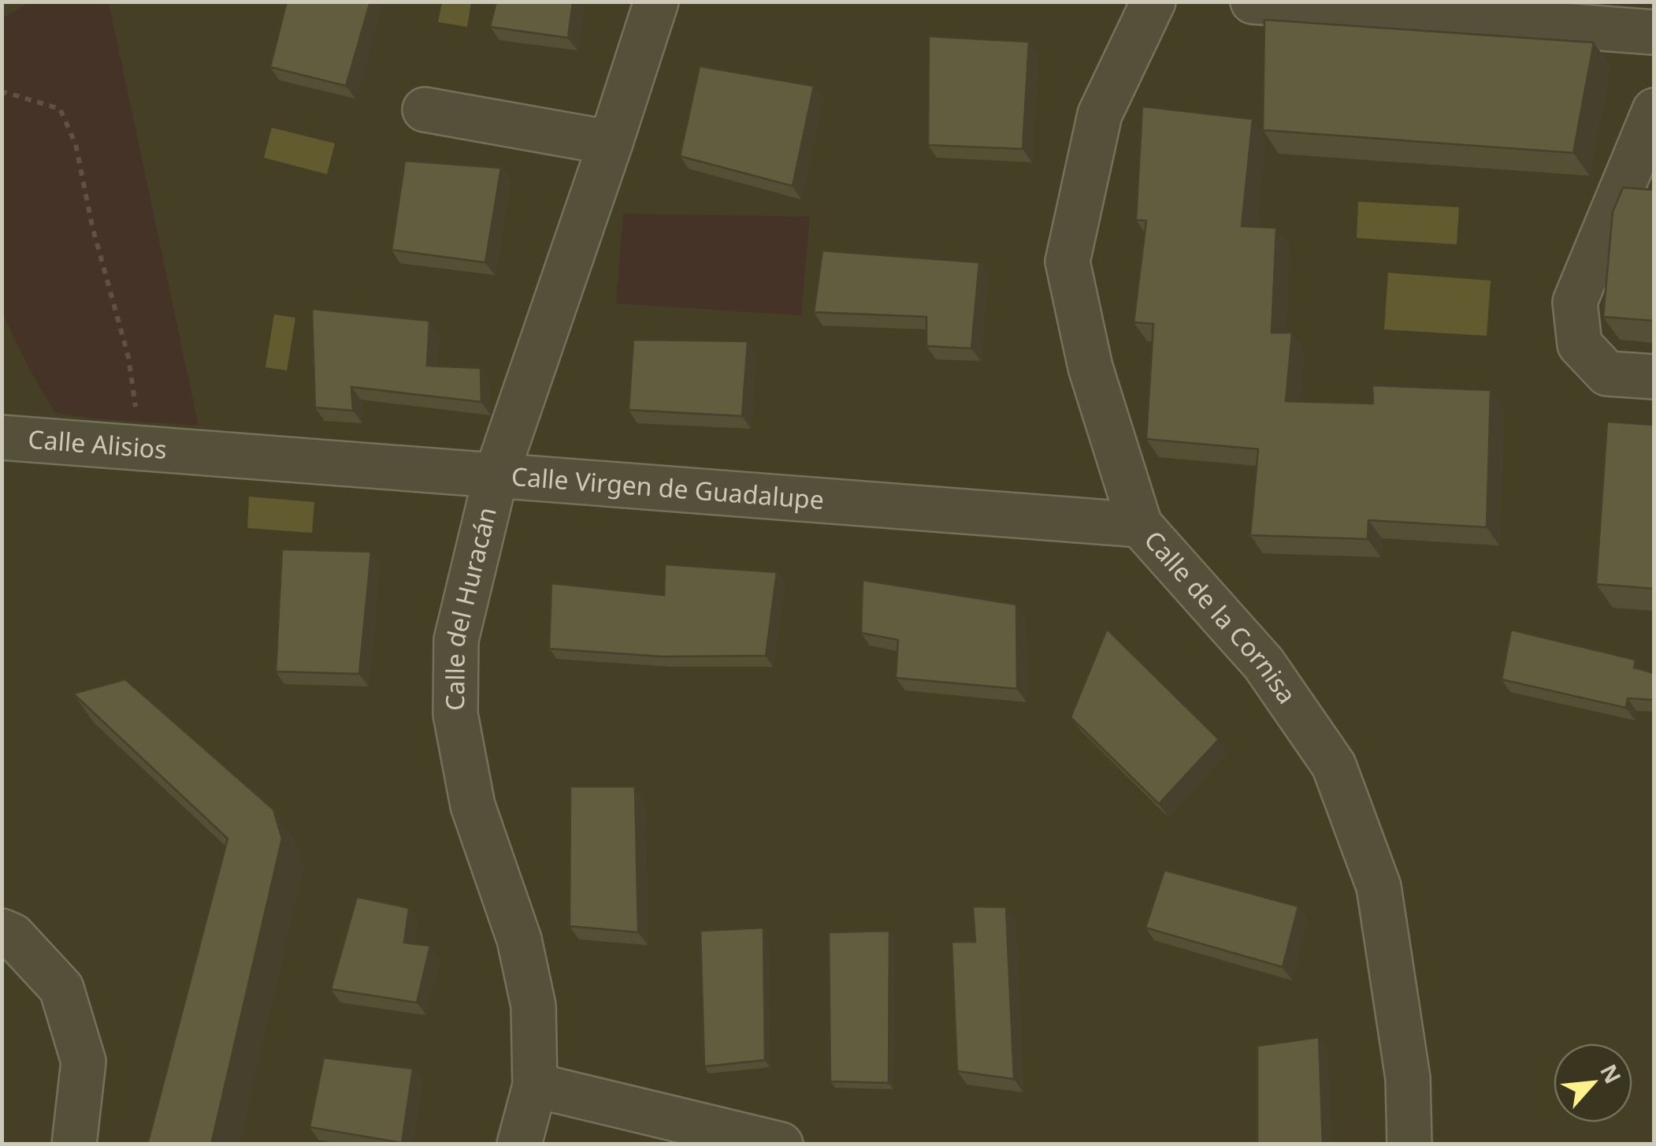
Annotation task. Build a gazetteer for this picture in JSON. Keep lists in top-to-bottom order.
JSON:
{
  "streets": {
    "street": [
      "Calle Alisios",
      "Calle Virgen de Guadalupe",
      "Calle del Huracán",
      "Calle de la Cornisa"
    ]
  },
  "crossings": [
    ["Calle Alisios", "Calle Virgen de Guadalupe"],
    ["Calle Virgen de Guadalupe", "Calle del Huracán"],
    ["Calle Virgen de Guadalupe", "Calle de la Cornisa"]
  ],
  "north": "top right"
}
